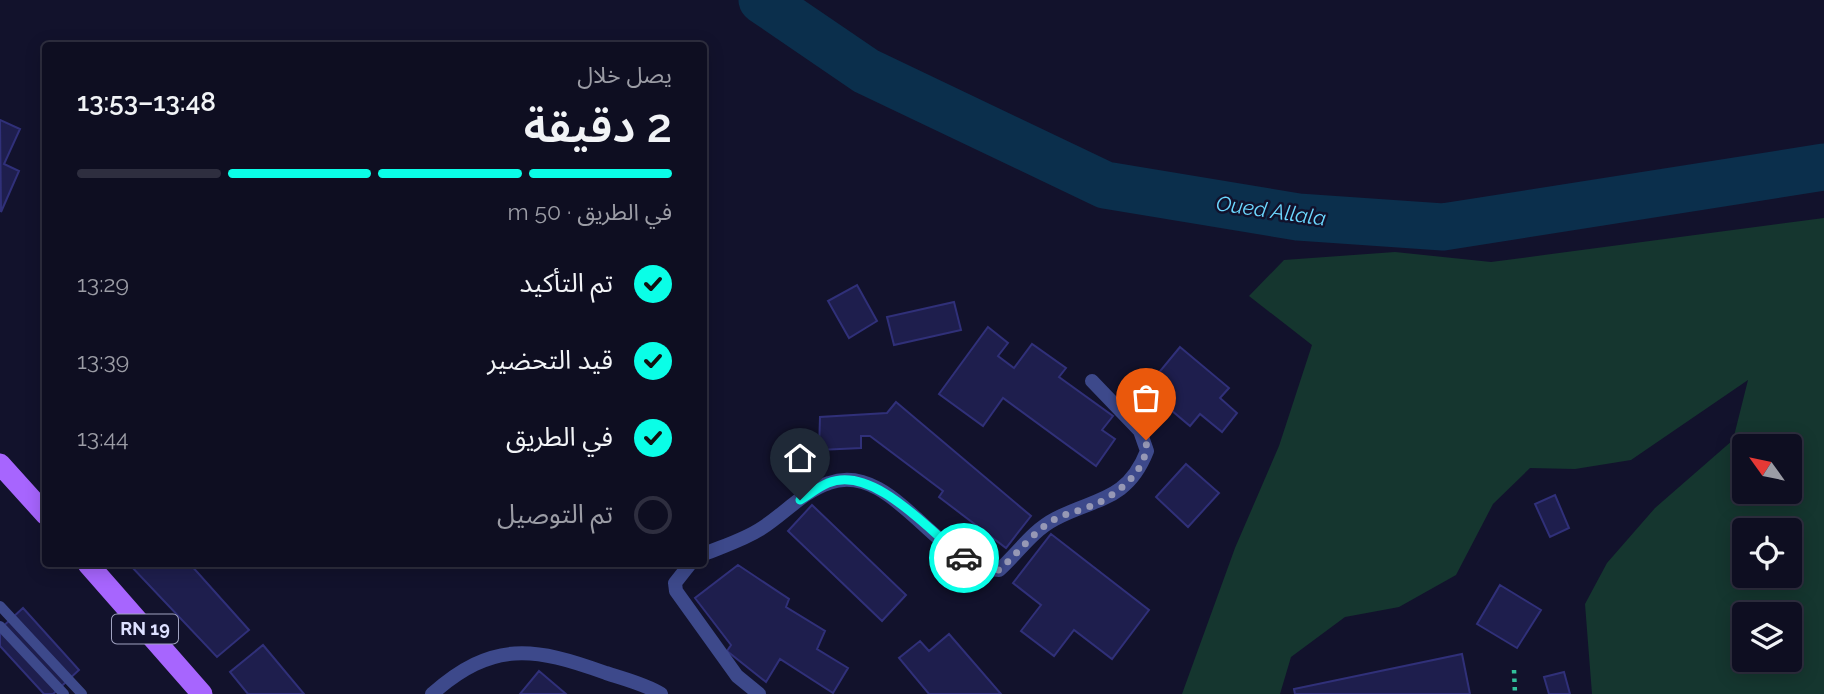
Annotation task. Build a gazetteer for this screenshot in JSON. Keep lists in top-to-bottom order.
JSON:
{
  "streets": {
    "main road": ["RN 19"]
  },
  "water": ["Oued Allala"],
  "north": "top left",
  "page": {
    "heading": ["2 دقيقة", "يصل خلال", "13:48–13:53"],
    "bar": "في الطريق · 50 m",
    "list": [
      ["تم التأكيد", "13:29"],
      ["قيد التحضير", "13:39"],
      ["في الطريق", "13:44"],
      "تم التوصيل"
    ]
  }
}
